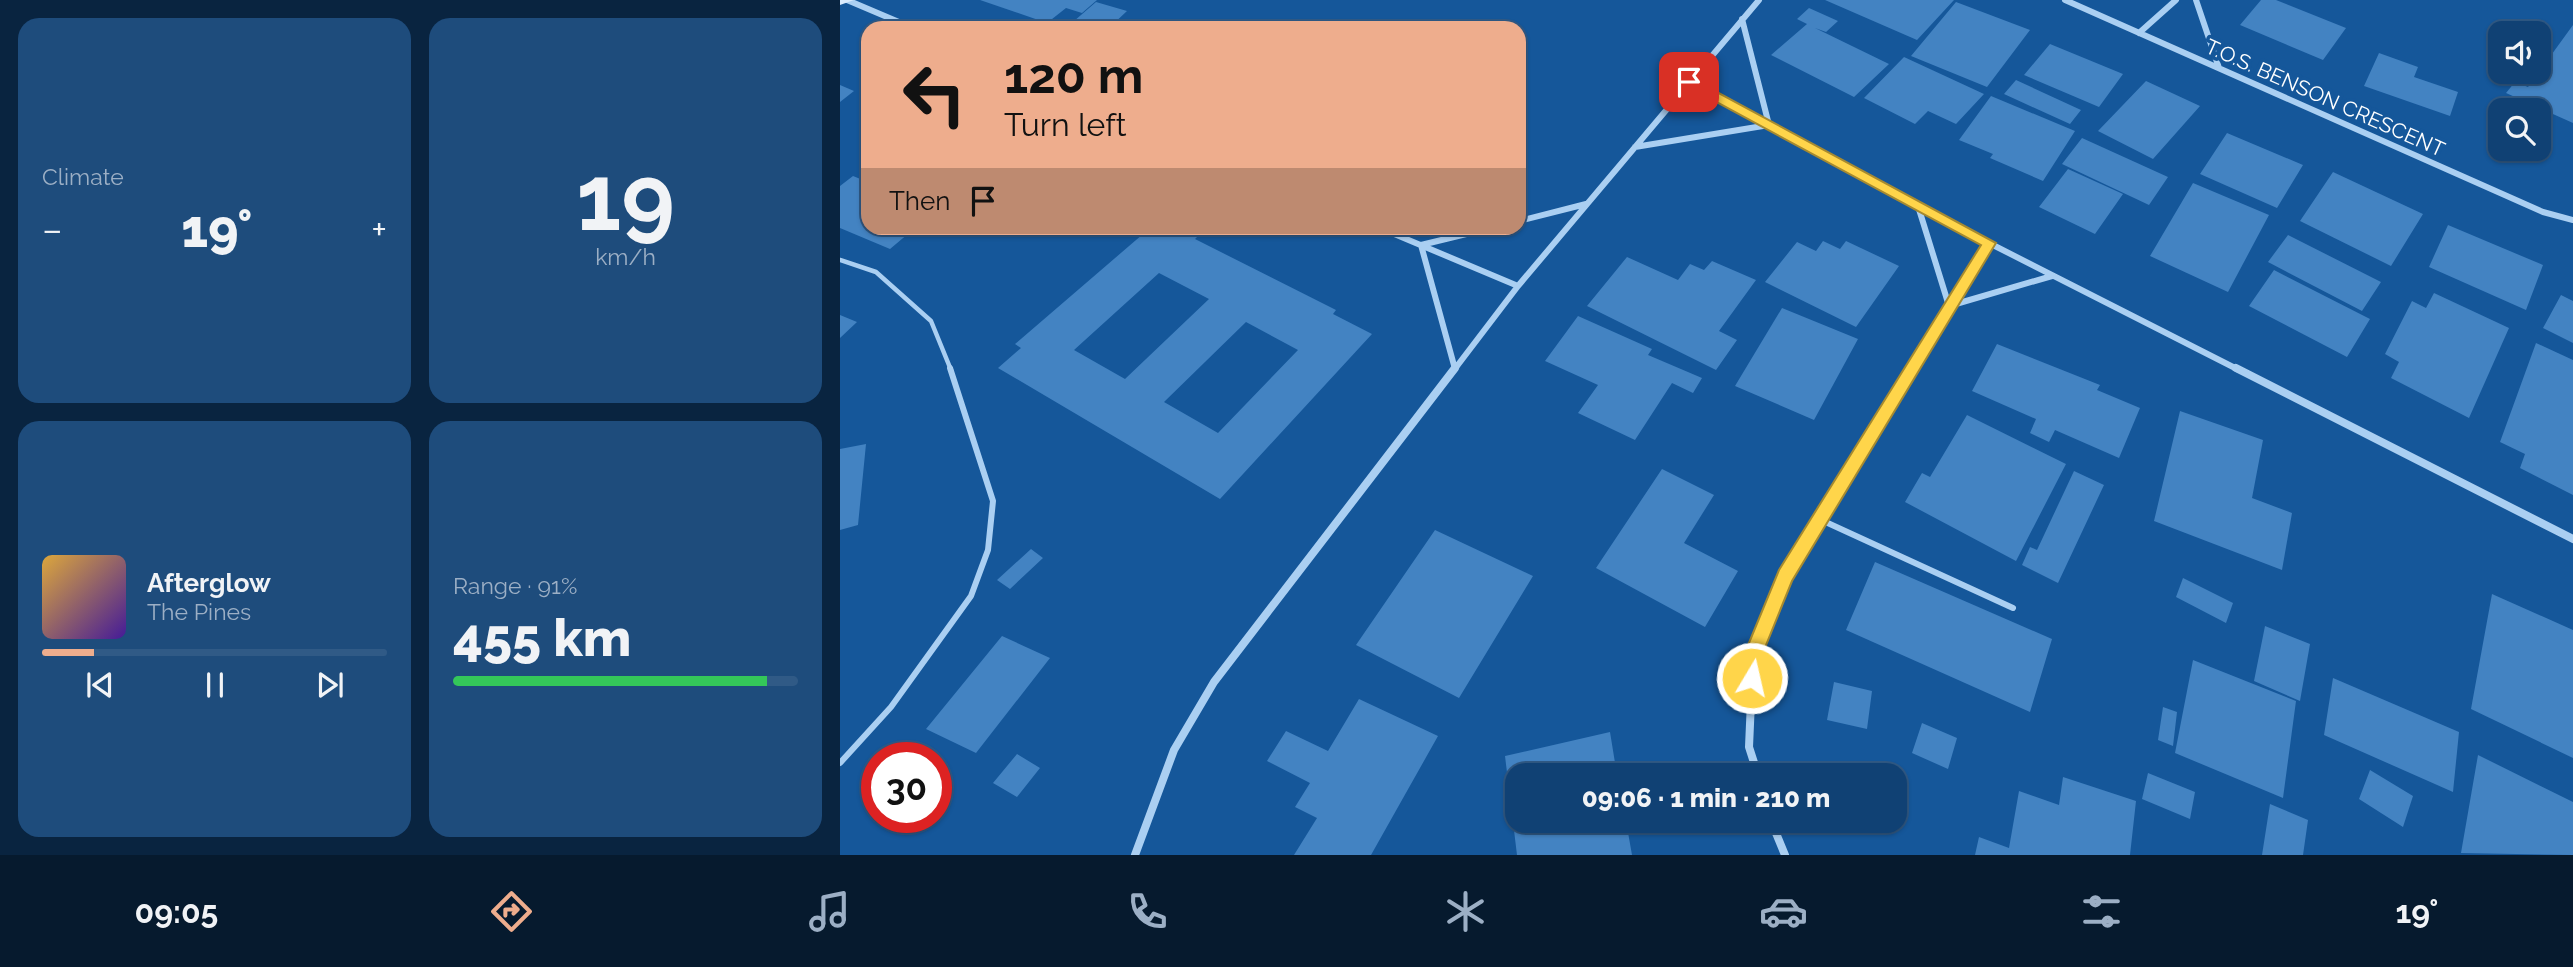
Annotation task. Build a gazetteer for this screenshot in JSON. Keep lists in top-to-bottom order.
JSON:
{
  "streets": {
    "street": ["T.O.S. BENSON CRESCENT"]
  },
  "page": {
    "tile": [
      "Climate",
      ["19", "km/h"],
      ["Range · 91%", "455 km"]
    ],
    "turn": ["120 m", "Turn left"],
    "then": "Then",
    "heat": ["−", "19°", "+"],
    "song": ["Afterglow", "The Pines"],
    "limit": "30",
    "trip": "09:06 · 1 min · 210 m",
    "tabs": ["09:05", "19°"]
  }
}
